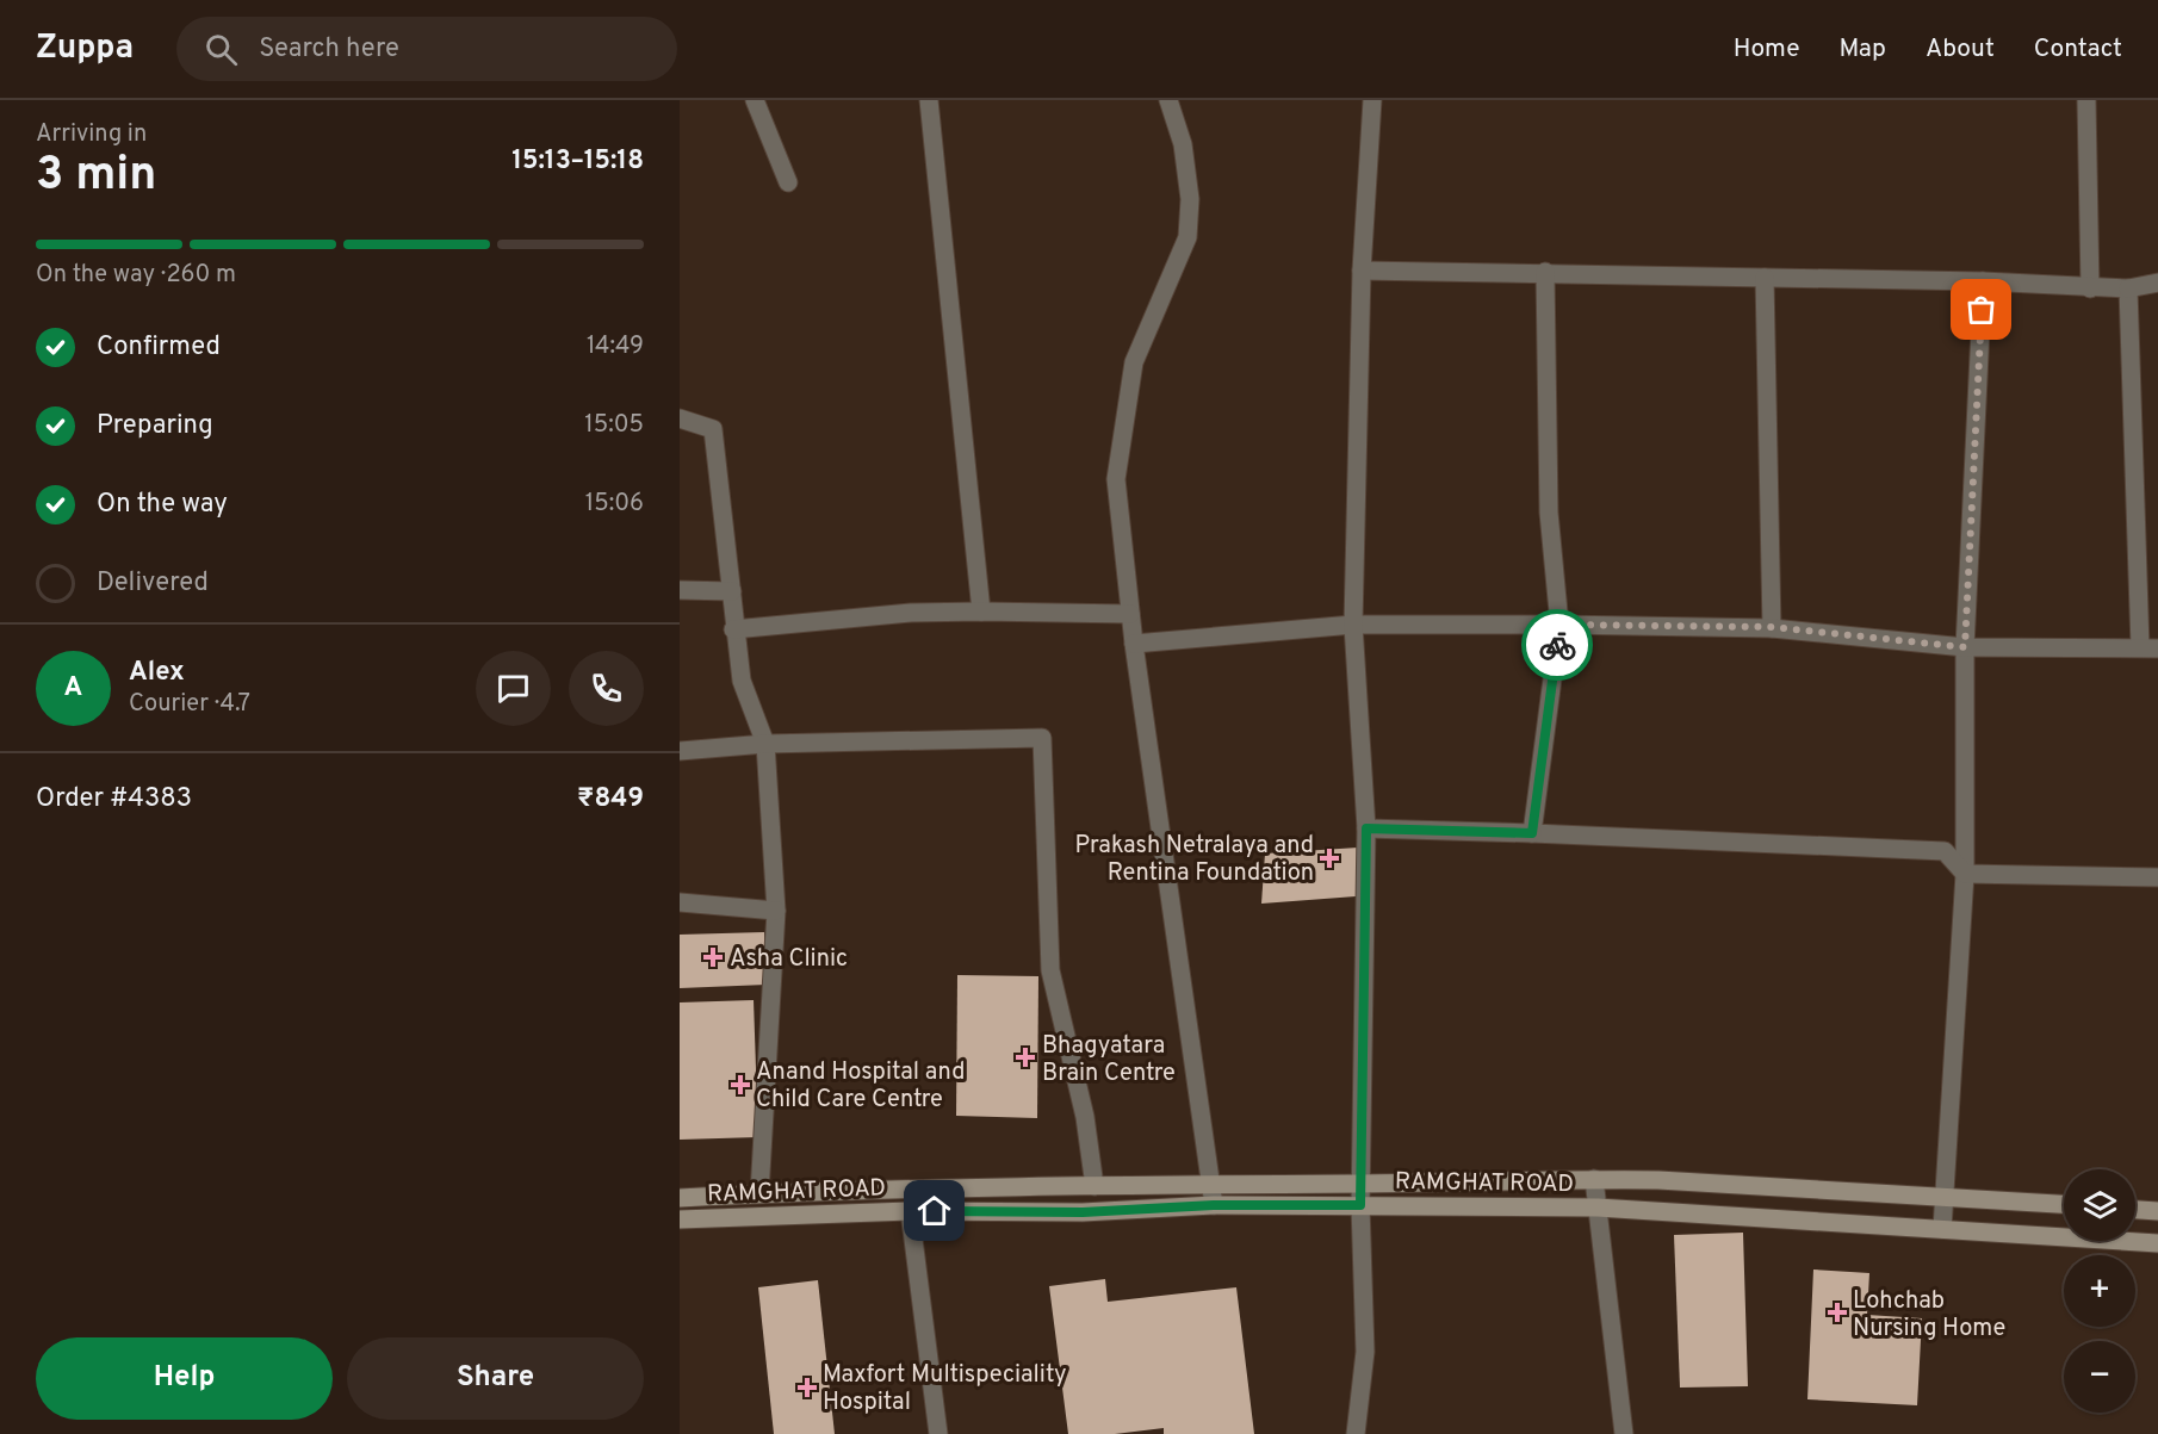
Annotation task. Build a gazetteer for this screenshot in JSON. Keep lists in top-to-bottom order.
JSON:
{
  "streets": {
    "main road": ["RAMGHAT ROAD"]
  },
  "places": {
    "health": [
      "Prakash Netralaya and Rentina Foundation",
      "Asha Clinic",
      "Bhagyatara Brain Centre",
      "Anand Hospital and Child Care Centre",
      "Lohchab Nursing Home",
      "Maxfort Multispeciality Hospital"
    ]
  },
  "page": {
    "header": "Zuppa",
    "search": "Search here",
    "nav": [
      "Home",
      "Map",
      "About",
      "Contact"
    ],
    "heading": ["3 min", "Arriving in", "15:13–15:18"],
    "panel": [
      "Alex",
      "Courier · 4.7",
      "Order #4383",
      "₹849"
    ],
    "bar": "On the way · 260 m",
    "list": [
      ["Confirmed", "14:49"],
      ["Preparing", "15:05"],
      ["On the way", "15:06"],
      "Delivered"
    ],
    "round": "A",
    "map_buttons": ["+", "−"],
    "buttons": ["Help", "Share"]
  }
}
